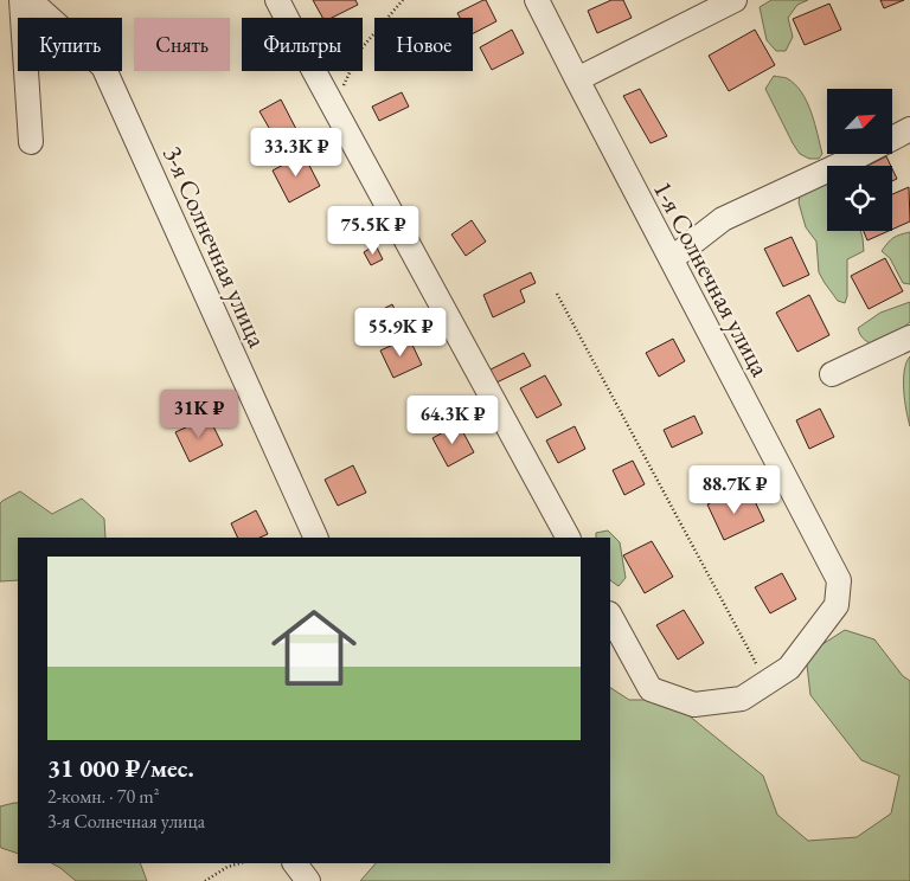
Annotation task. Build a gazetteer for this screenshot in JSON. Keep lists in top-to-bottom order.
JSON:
{
  "streets": {
    "street": ["3-я Солнечная улица", "1-я Солнечная улица"]
  },
  "north": "top right",
  "page": {
    "chip": [
      "Купить",
      "Снять",
      "Фильтры",
      "Новое"
    ],
    "price": [
      "33.3K ₽",
      "75.5K ₽",
      "55.9K ₽",
      "31K ₽",
      "64.3K ₽",
      "88.7K ₽"
    ],
    "list": [
      {
        "name": "31 000 ₽/мес.",
        "note": "2-комн. · 70 m² · 3-я Солнечная улица"
      }
    ]
  }
}
